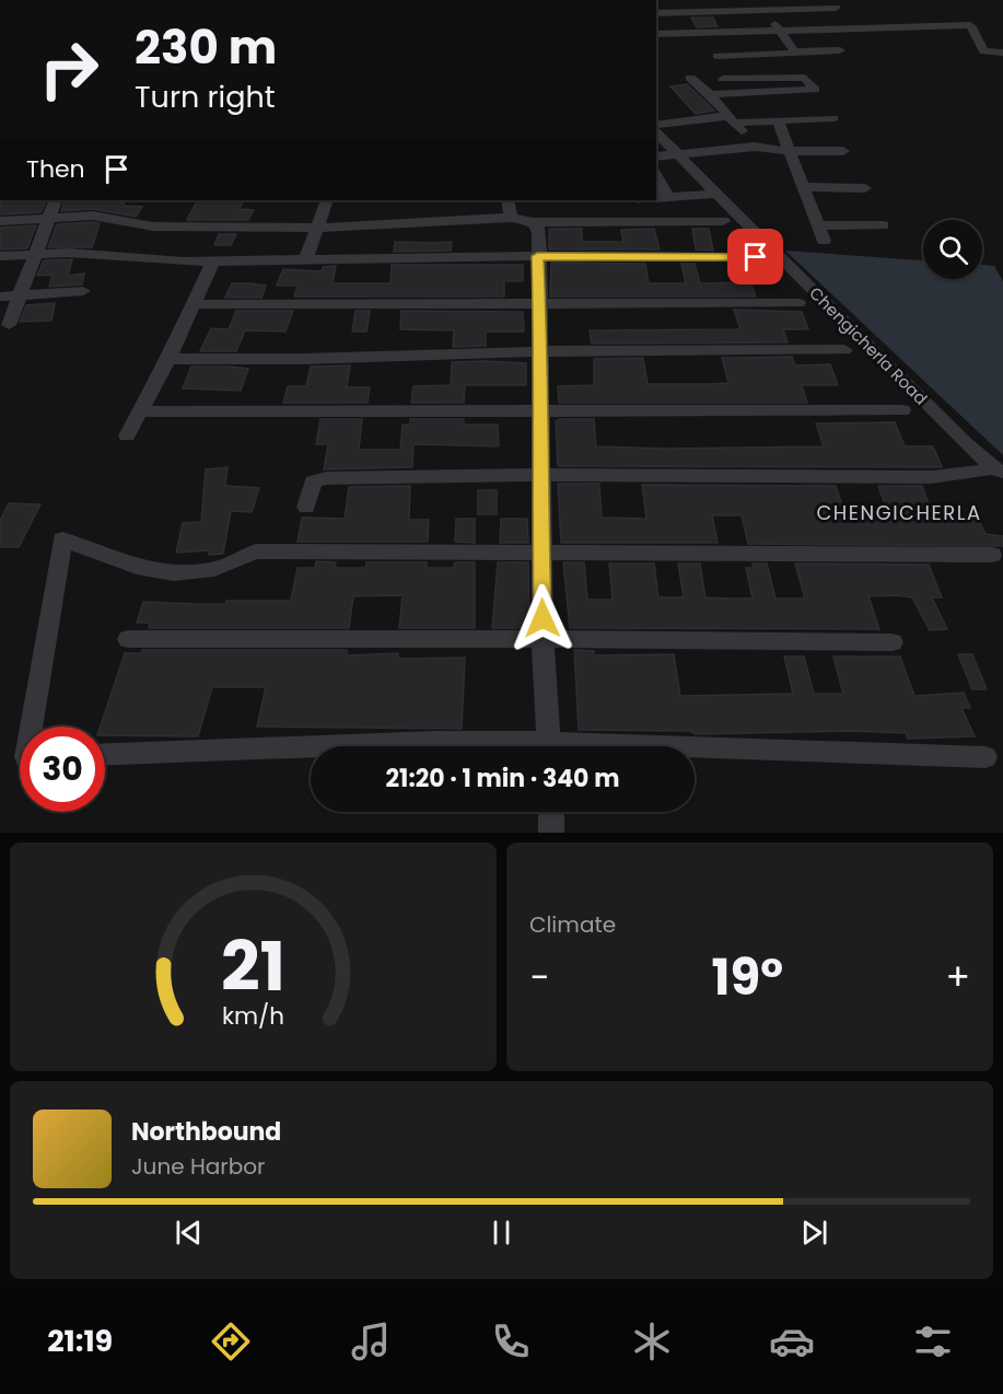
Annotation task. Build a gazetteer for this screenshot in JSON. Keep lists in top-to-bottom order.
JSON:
{
  "streets": {
    "street": ["Chengicherla Road"]
  },
  "districts": ["CHENGICHERLA"],
  "page": {
    "turn": ["230 m", "Turn right"],
    "then": "Then",
    "limit": "30",
    "trip": "21:20 · 1 min · 340 m",
    "tile": "Climate",
    "heat": ["−", "19°", "+"],
    "song": ["Northbound", "June Harbor"],
    "tabs": "21:19",
    "gauge": ["21", "km/h"]
  }
}
